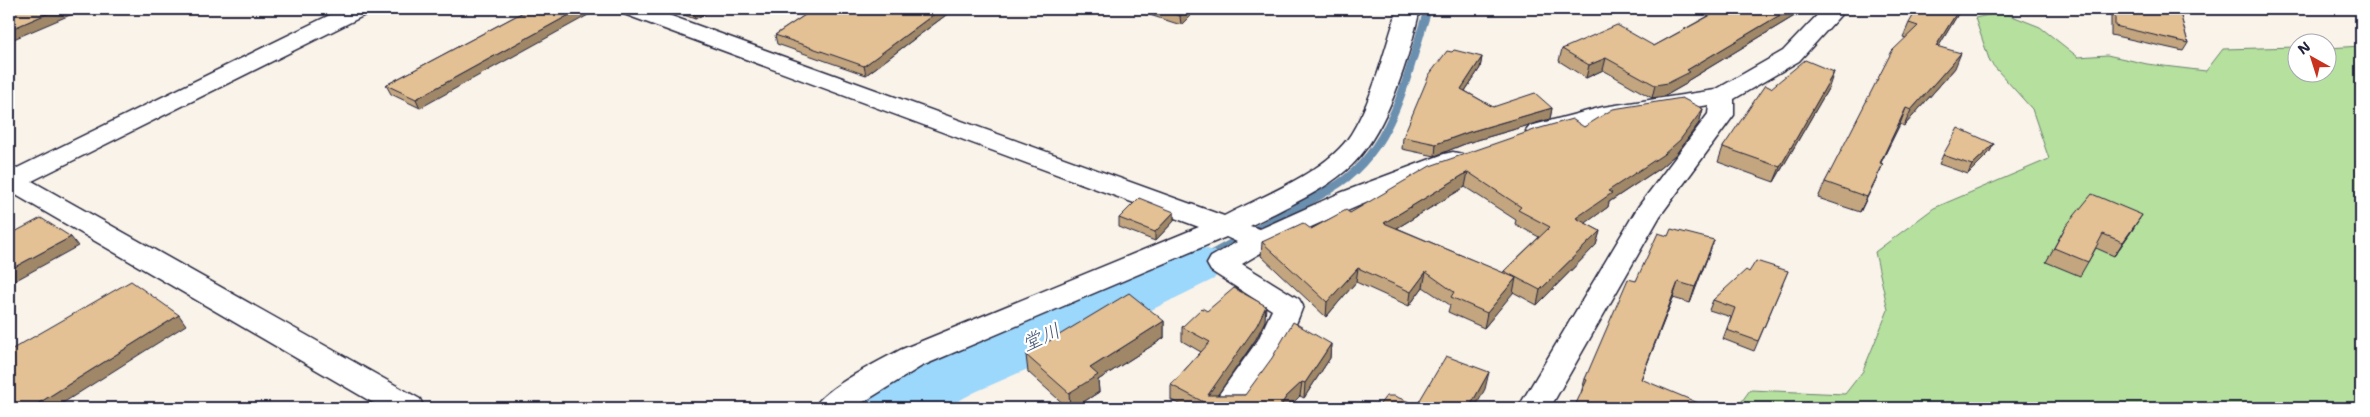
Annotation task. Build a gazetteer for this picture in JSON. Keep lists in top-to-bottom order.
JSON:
{
  "water": ["堂川"],
  "north": "top left"
}
